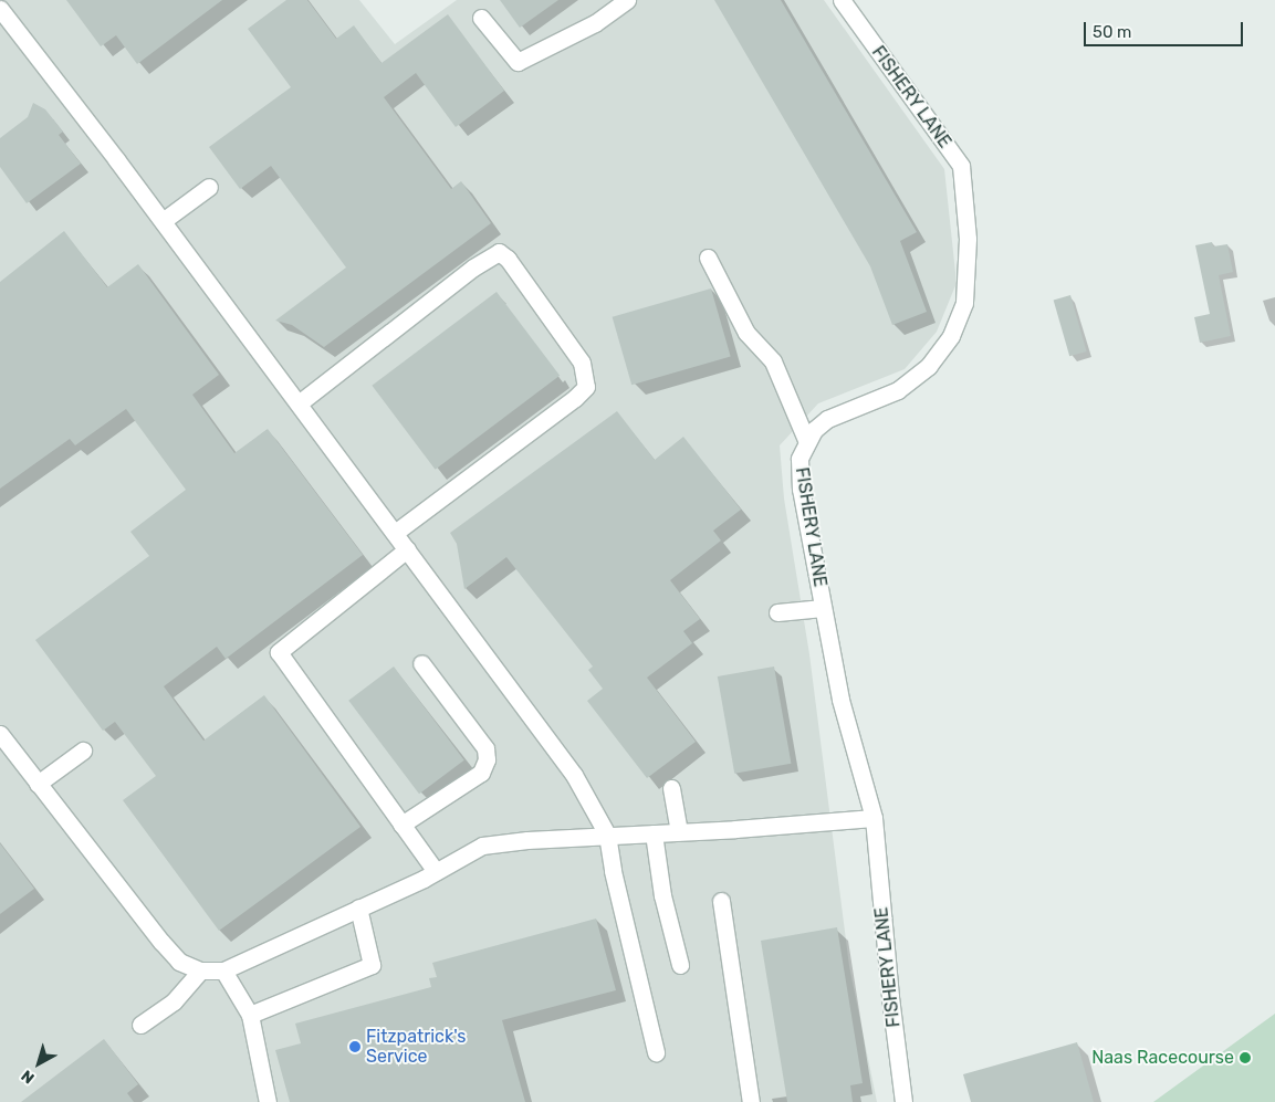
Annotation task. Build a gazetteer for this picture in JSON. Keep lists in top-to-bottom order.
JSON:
{
  "streets": {
    "street": ["FISHERY LANE"]
  },
  "places": ["Fitzpatrick's Service", "Naas Racecourse"],
  "scale_bar": "50 m",
  "north": "bottom left"
}
